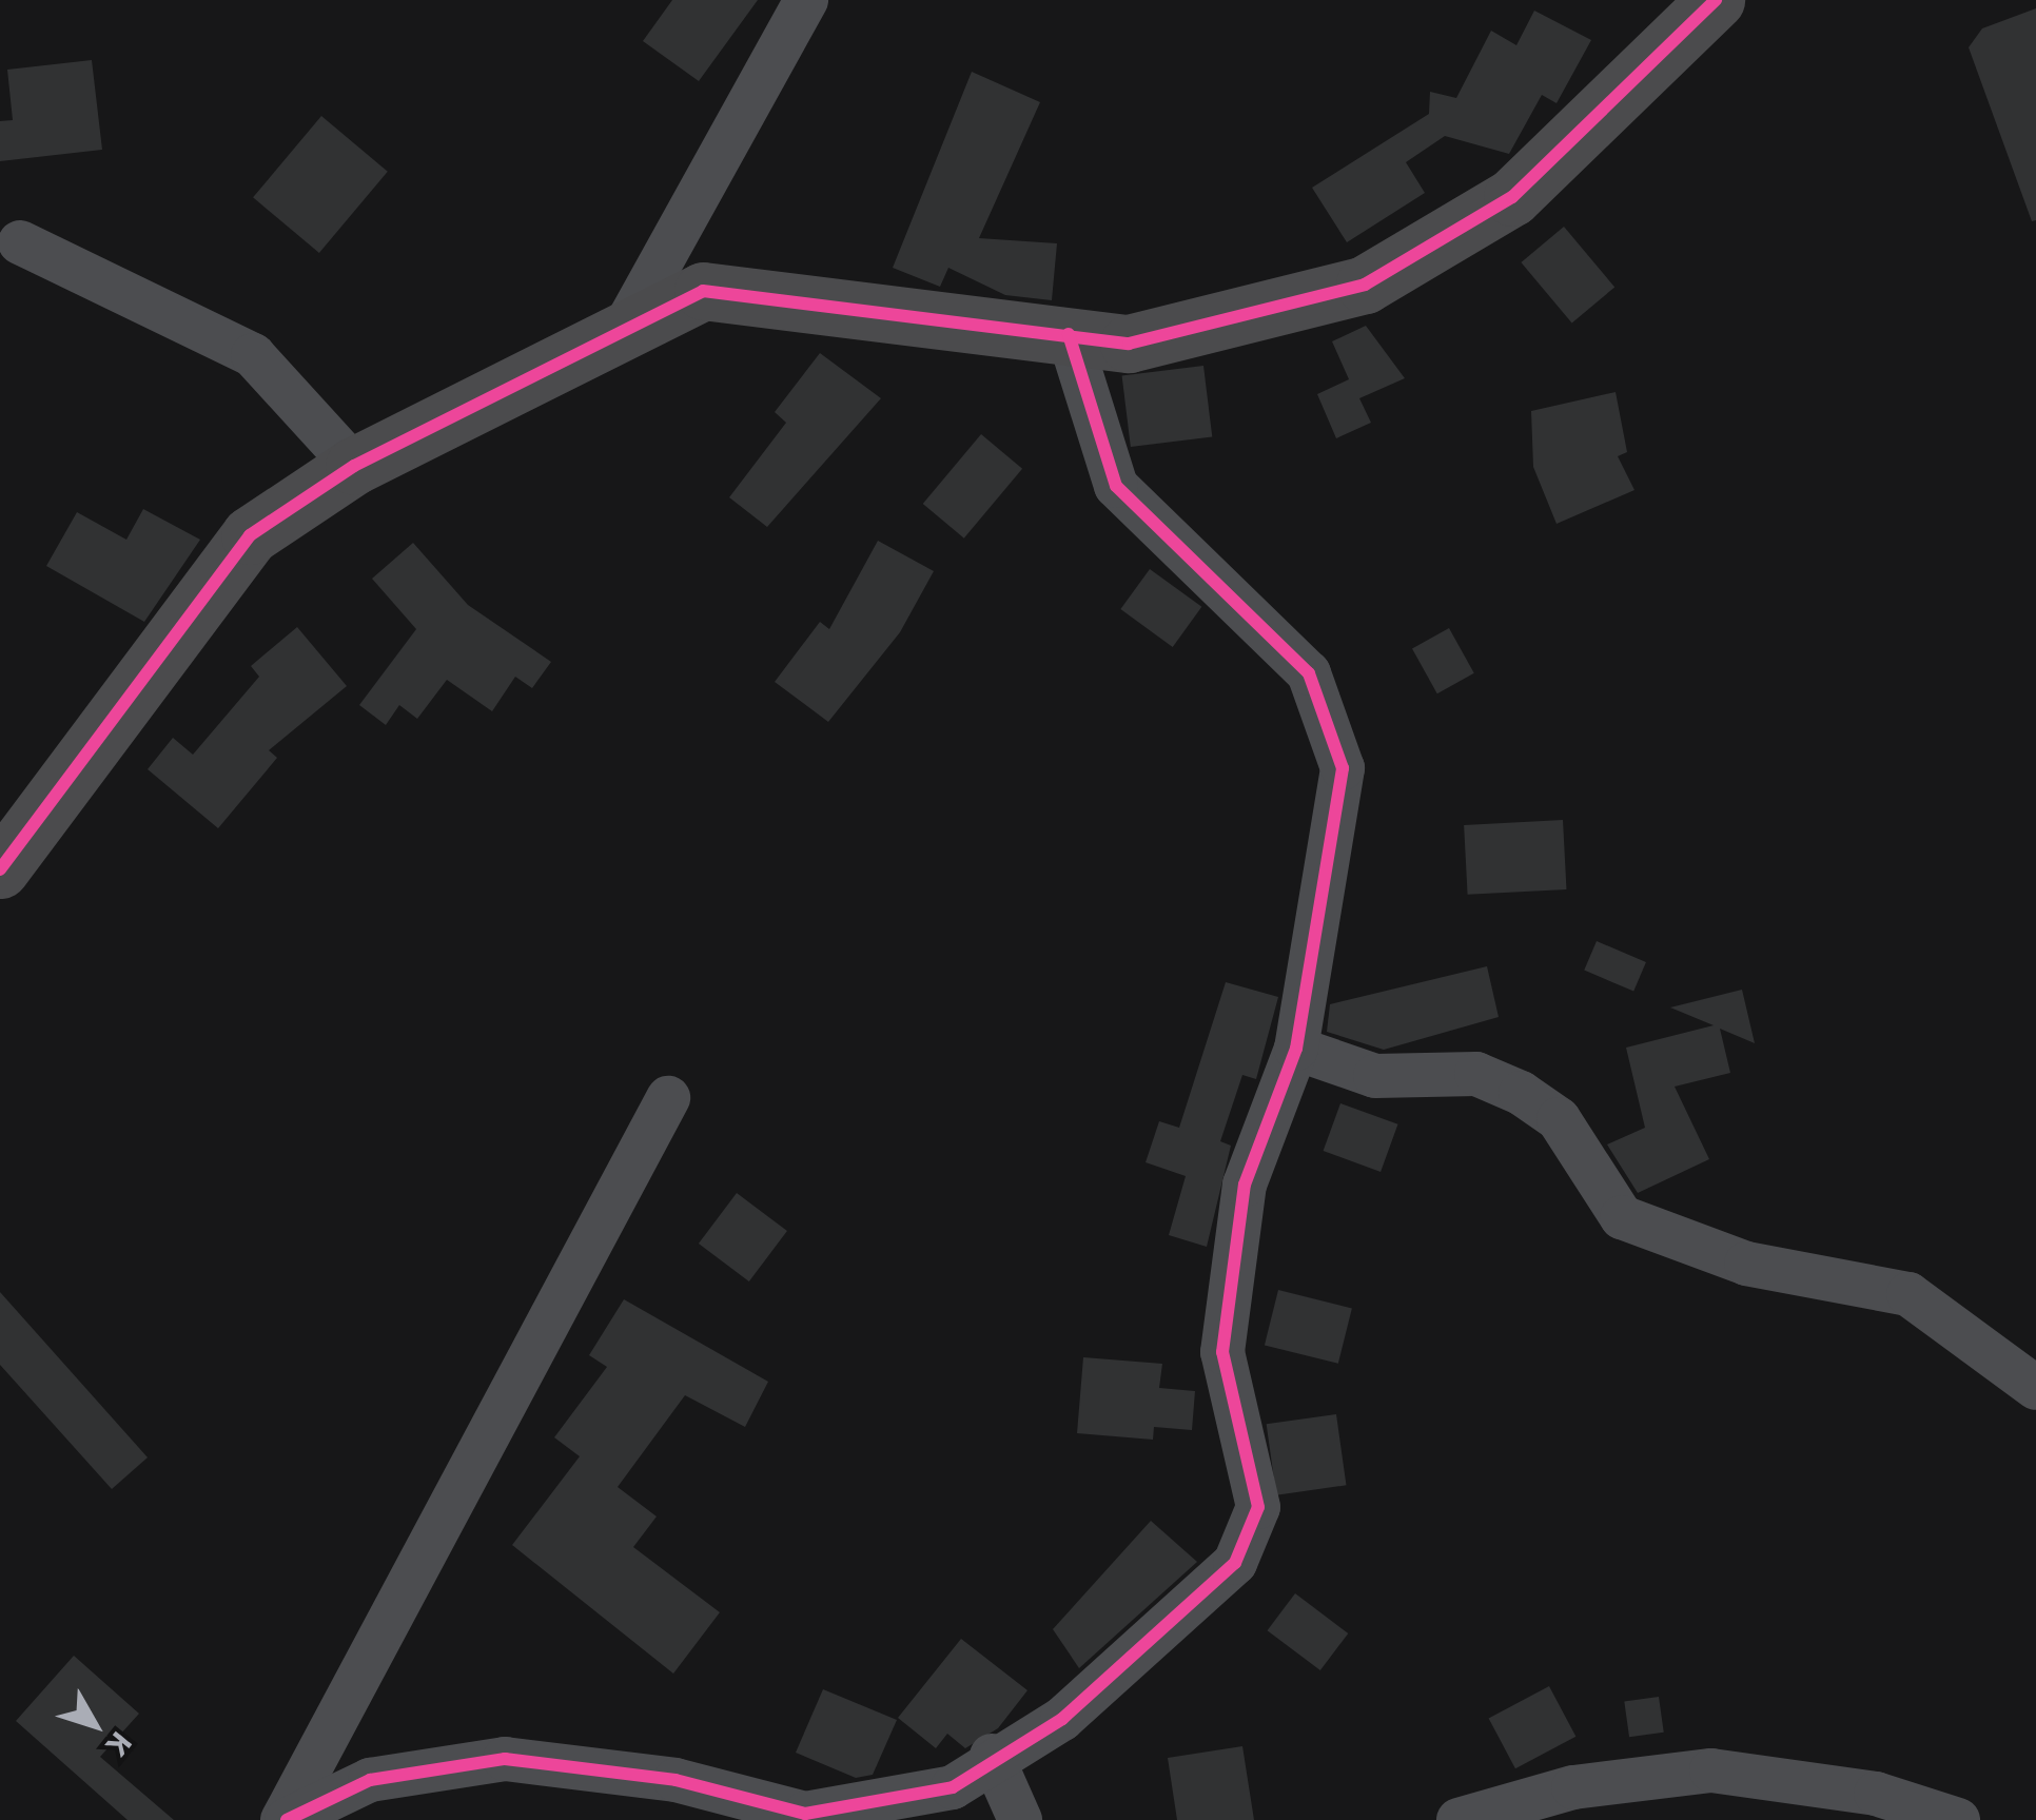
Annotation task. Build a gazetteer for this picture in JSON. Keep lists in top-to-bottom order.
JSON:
{
  "north": "bottom right"
}
